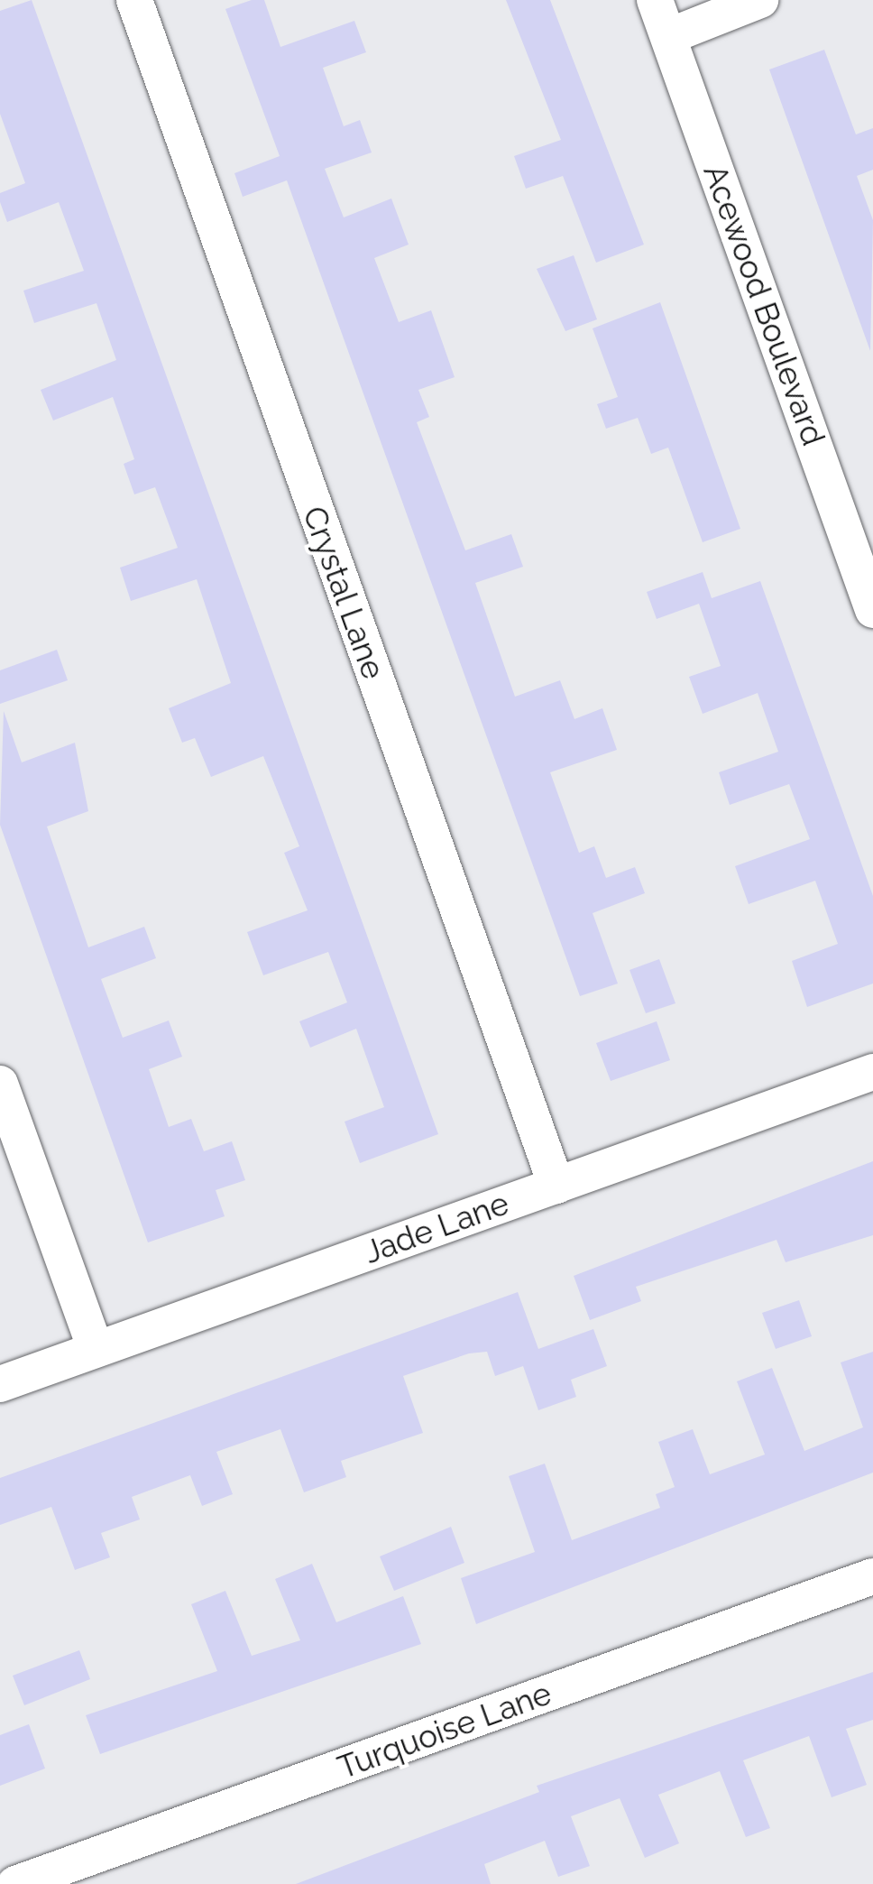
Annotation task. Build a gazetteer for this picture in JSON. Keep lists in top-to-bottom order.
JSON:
{
  "streets": {
    "street": [
      "Acewood Boulevard",
      "Crystal Lane",
      "Jade Lane",
      "Turquoise Lane"
    ]
  },
  "crossings": [
    ["Crystal Lane", "Jade Lane"]
  ]
}
